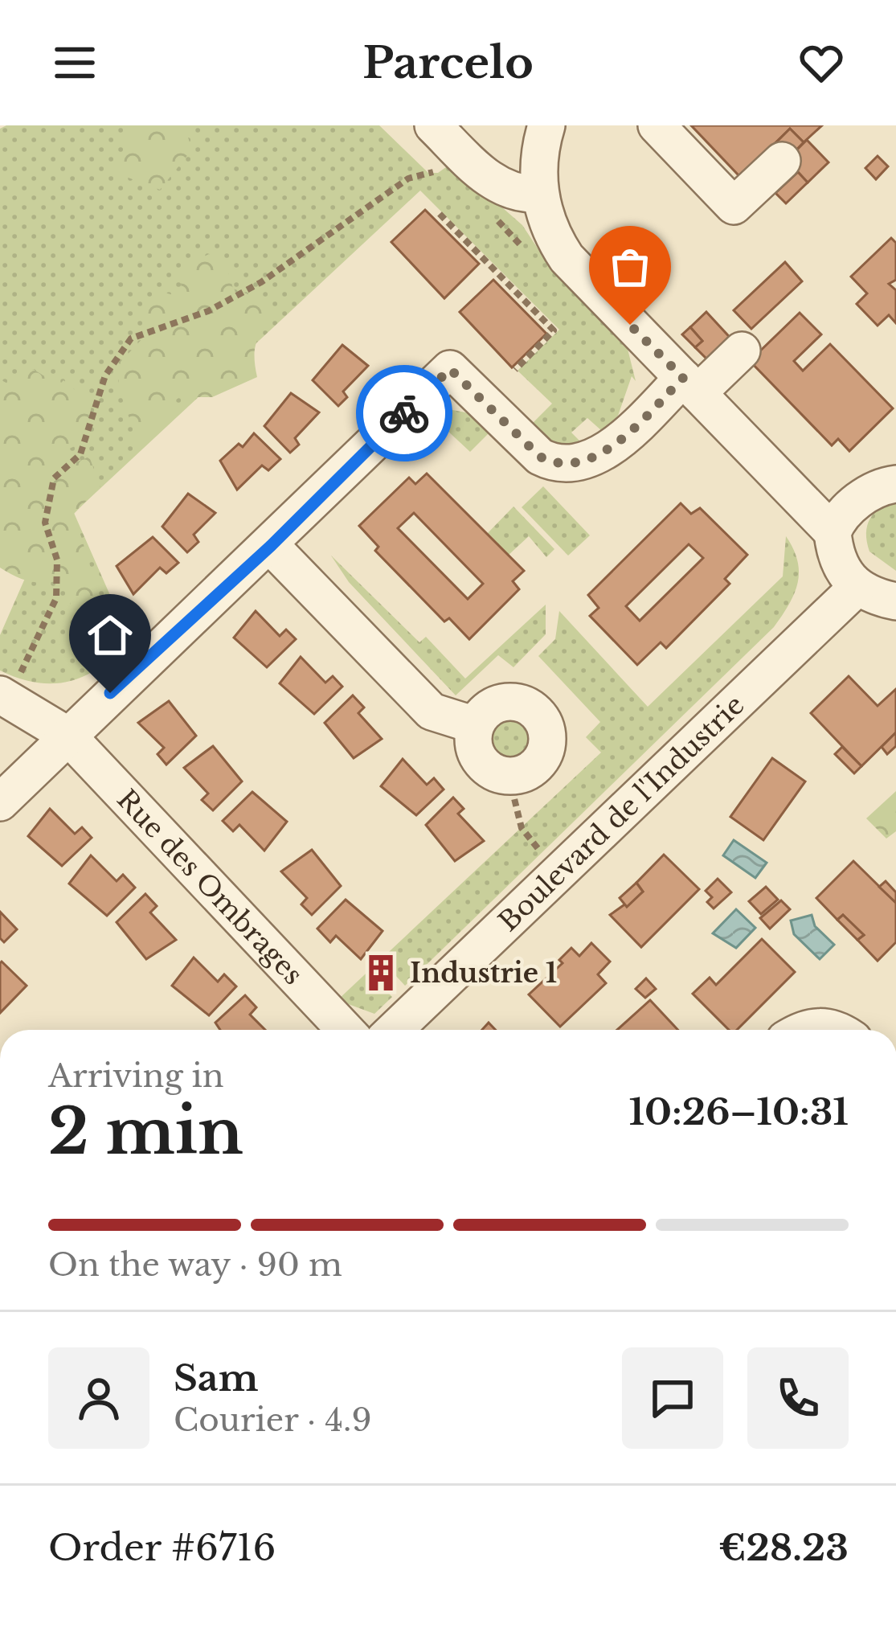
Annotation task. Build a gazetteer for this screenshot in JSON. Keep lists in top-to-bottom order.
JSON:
{
  "streets": {
    "street": ["Boulevard de l'Industrie", "Rue des Ombrages"]
  },
  "places": {
    "building": ["Industrie 1"]
  },
  "page": {
    "header": "Parcelo",
    "heading": ["2 min", "Arriving in", "10:26–10:31"],
    "panel": [
      "Sam",
      "Courier · 4.9",
      "Order #6716",
      "€28.23"
    ],
    "bar": "On the way · 90 m"
  }
}
